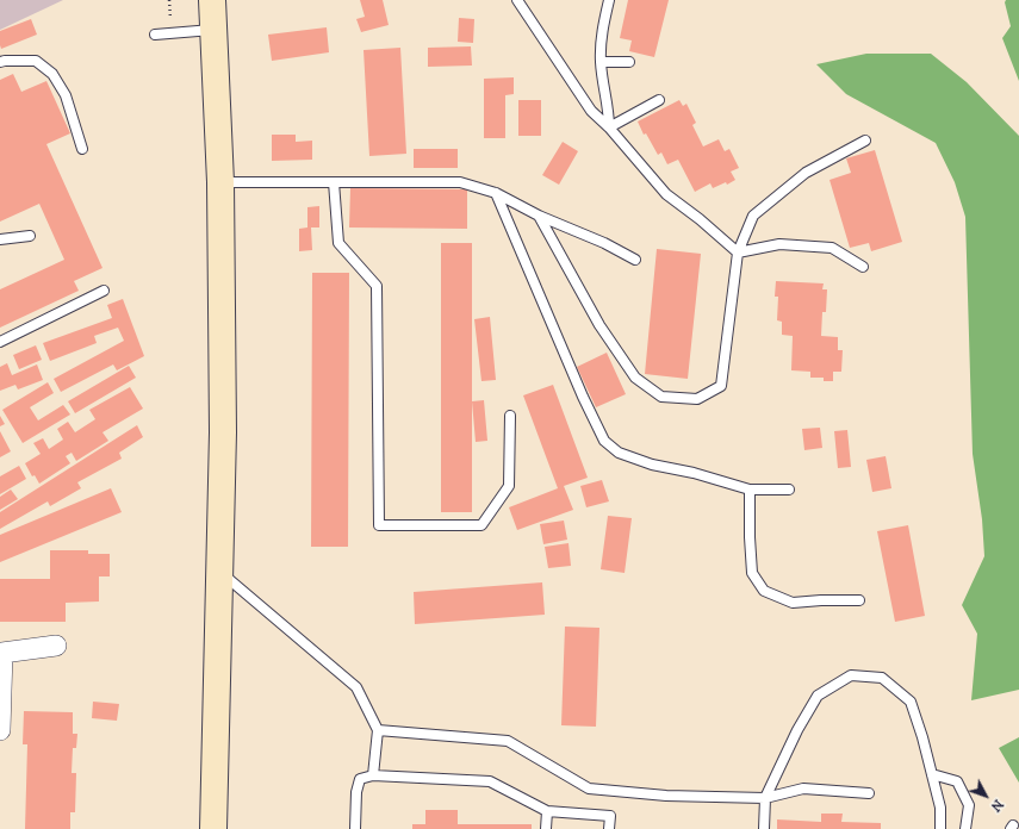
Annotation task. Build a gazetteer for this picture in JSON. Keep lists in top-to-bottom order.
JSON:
{
  "north": "bottom right"
}
